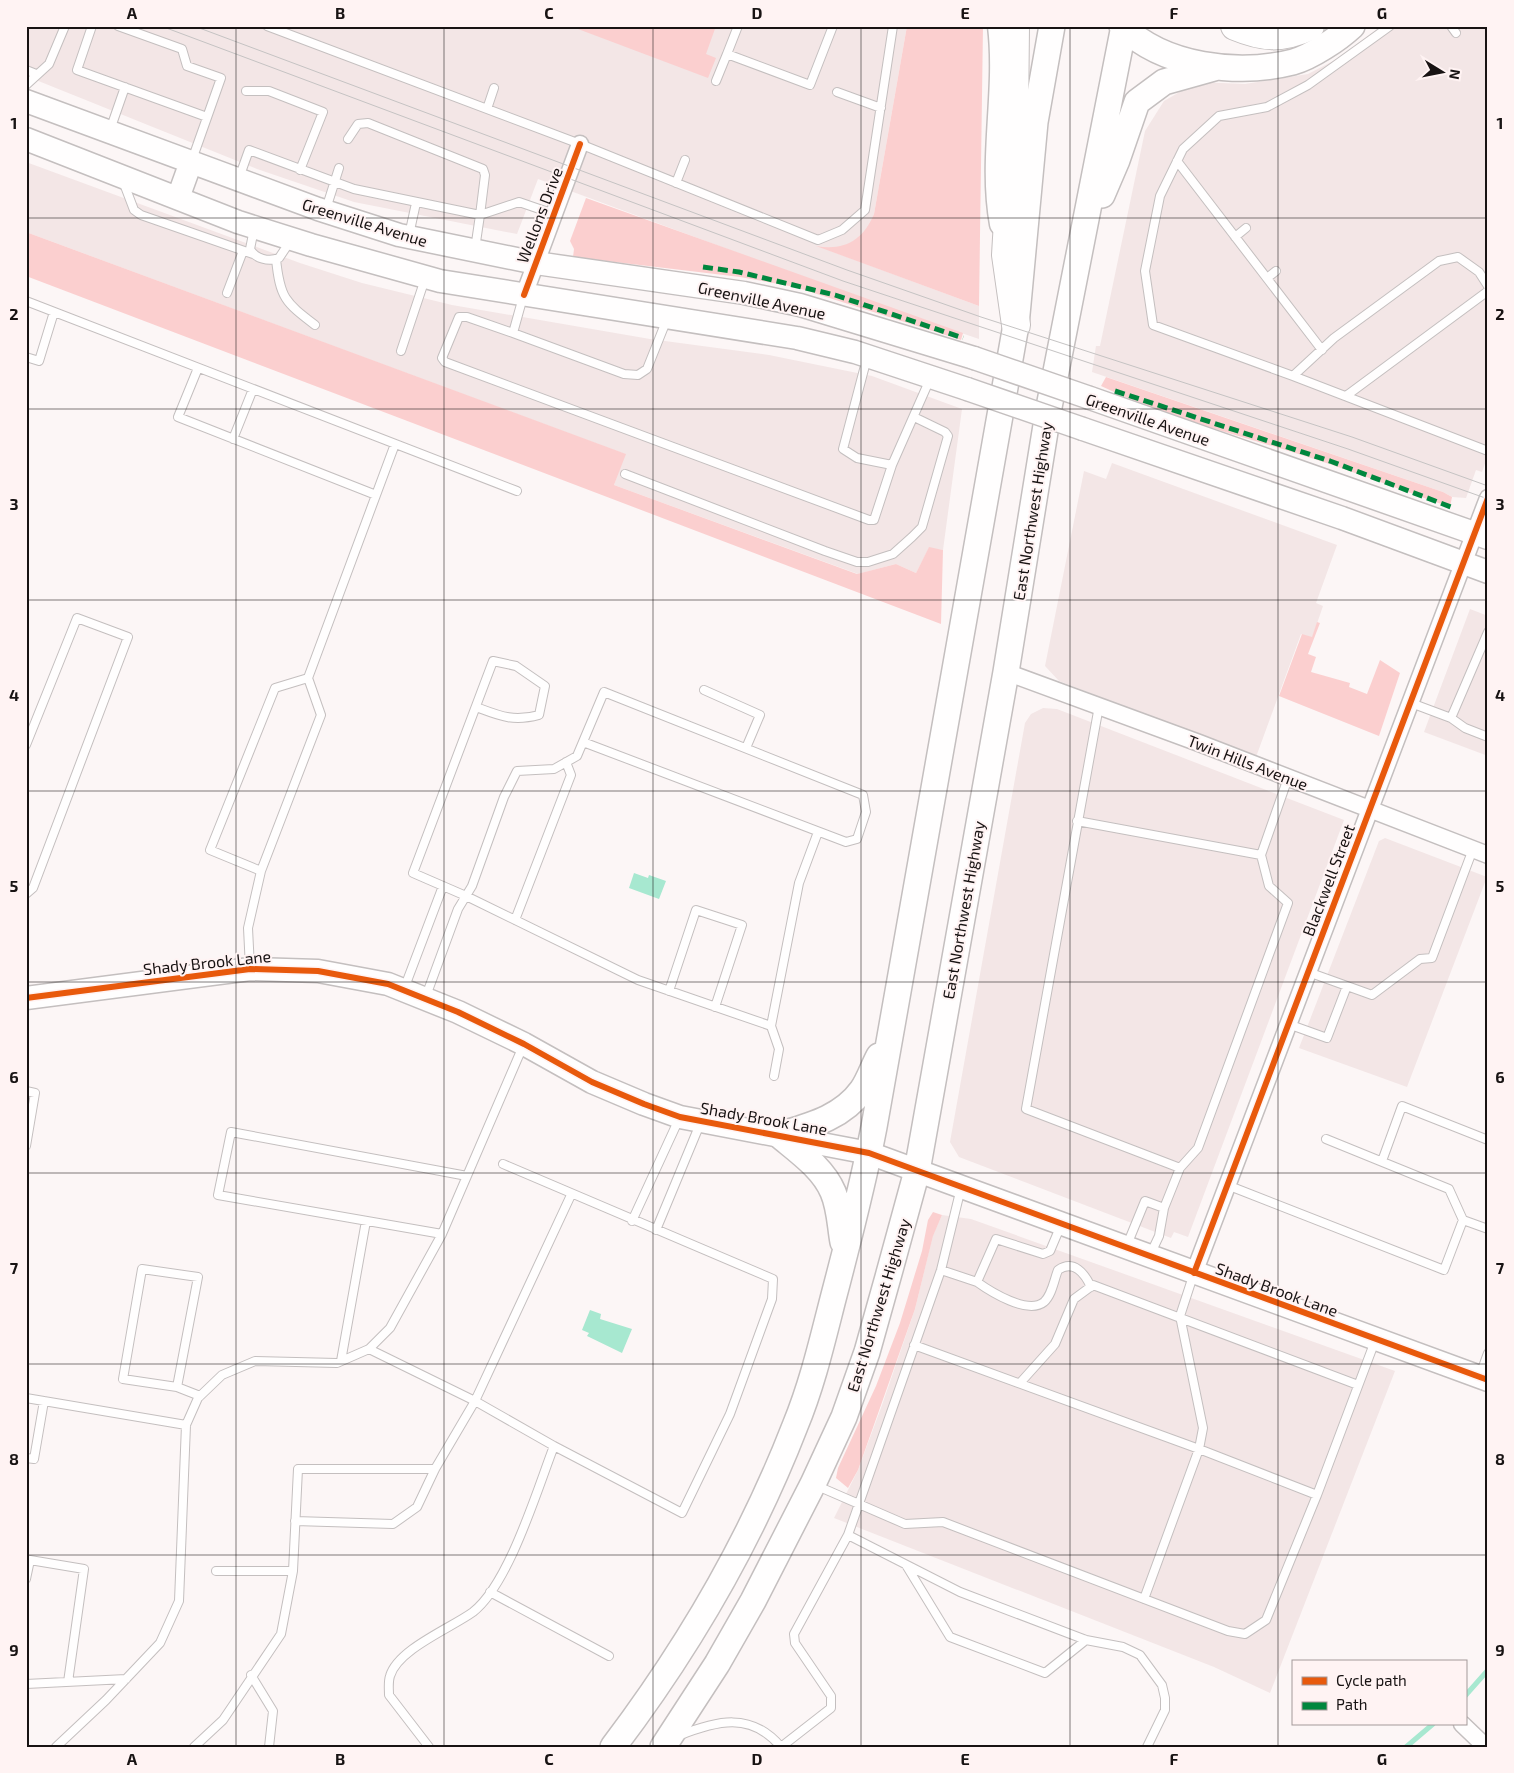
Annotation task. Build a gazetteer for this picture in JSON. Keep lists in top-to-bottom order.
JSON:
{
  "streets": {
    "main road": ["Greenville Avenue", "East Northwest Highway", "Shady Brook Lane"],
    "street": ["Wellons Drive", "Twin Hills Avenue", "Blackwell Street"]
  },
  "crossings": [
    ["Wellons Drive", "Greenville Avenue"],
    ["Greenville Avenue", "Blackwell Street"],
    ["East Northwest Highway", "Twin Hills Avenue"],
    ["East Northwest Highway", "Shady Brook Lane"],
    ["Twin Hills Avenue", "Blackwell Street"],
    ["Blackwell Street", "Shady Brook Lane"]
  ],
  "legend": ["Cycle path", "Path"],
  "north": "right",
  "grid": {
    "columns": [
      "A",
      "B",
      "C",
      "D",
      "E",
      "F",
      "G"
    ],
    "rows": [
      "1",
      "2",
      "3",
      "4",
      "5",
      "6",
      "7",
      "8",
      "9"
    ]
  }
}
